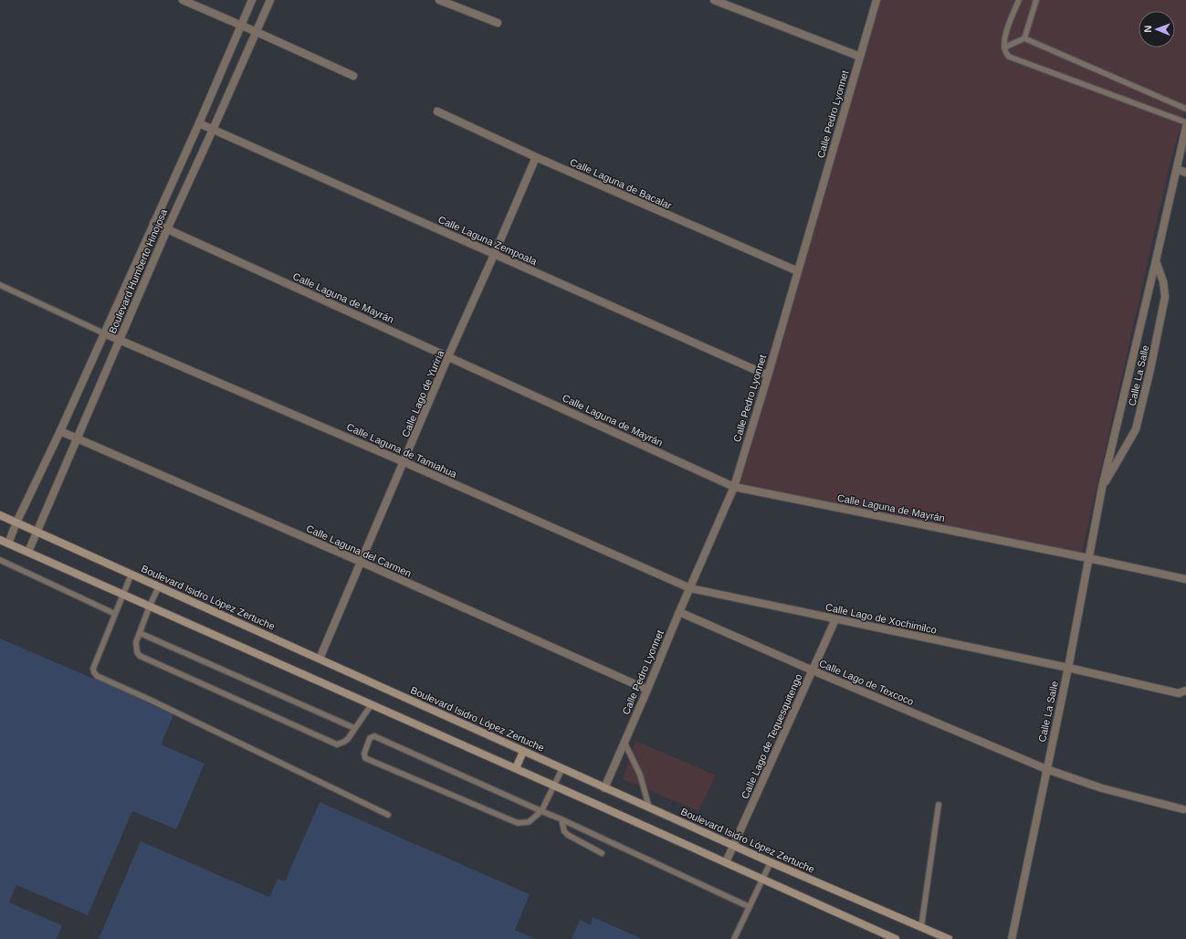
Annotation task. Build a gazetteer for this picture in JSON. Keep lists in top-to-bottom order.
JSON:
{
  "streets": {
    "main road": ["Boulevard Isidro López Zertuche"],
    "street": [
      "Calle Pedro Lyonnet",
      "Calle Laguna de Bacalar",
      "Calle Laguna Zempoala",
      "Boulevard Humberto Hinojosa",
      "Calle Laguna de Mayrán",
      "Calle La Salle",
      "Calle Lago de Yuriria",
      "Calle Laguna de Tamiahua",
      "Calle Laguna del Carmen",
      "Calle Lago de Xochimilco",
      "Calle Lago de Texcoco",
      "Calle Lago de Tequesquitengo"
    ]
  },
  "crossings": [
    ["Calle Pedro Lyonnet", "Calle Laguna de Bacalar"],
    ["Calle Pedro Lyonnet", "Calle Laguna Zempoala"],
    ["Calle Pedro Lyonnet", "Calle Laguna de Mayrán"],
    ["Calle Pedro Lyonnet", "Calle Laguna de Tamiahua"],
    ["Calle Pedro Lyonnet", "Calle Laguna del Carmen"],
    ["Calle Pedro Lyonnet", "Boulevard Isidro López Zertuche"],
    ["Calle Pedro Lyonnet", "Calle Lago de Xochimilco"],
    ["Calle Pedro Lyonnet", "Calle Lago de Texcoco"],
    ["Calle Laguna de Bacalar", "Calle Lago de Yuriria"],
    ["Calle Laguna Zempoala", "Boulevard Humberto Hinojosa"],
    ["Calle Laguna Zempoala", "Calle Lago de Yuriria"],
    ["Boulevard Humberto Hinojosa", "Calle Laguna de Mayrán"],
    ["Boulevard Humberto Hinojosa", "Calle Laguna de Tamiahua"],
    ["Boulevard Humberto Hinojosa", "Calle Laguna del Carmen"],
    ["Boulevard Humberto Hinojosa", "Boulevard Isidro López Zertuche"],
    ["Calle Laguna de Mayrán", "Calle La Salle"],
    ["Calle Laguna de Mayrán", "Calle Lago de Yuriria"],
    ["Calle La Salle", "Calle Lago de Xochimilco"],
    ["Calle La Salle", "Calle Lago de Texcoco"],
    ["Calle Lago de Yuriria", "Calle Laguna de Tamiahua"],
    ["Calle Lago de Yuriria", "Calle Laguna del Carmen"],
    ["Calle Lago de Yuriria", "Boulevard Isidro López Zertuche"],
    ["Calle Laguna de Tamiahua", "Calle Lago de Xochimilco"],
    ["Boulevard Isidro López Zertuche", "Calle Lago de Tequesquitengo"],
    ["Calle Lago de Xochimilco", "Calle Lago de Tequesquitengo"],
    ["Calle Lago de Texcoco", "Calle Lago de Tequesquitengo"]
  ],
  "north": "left"
}
